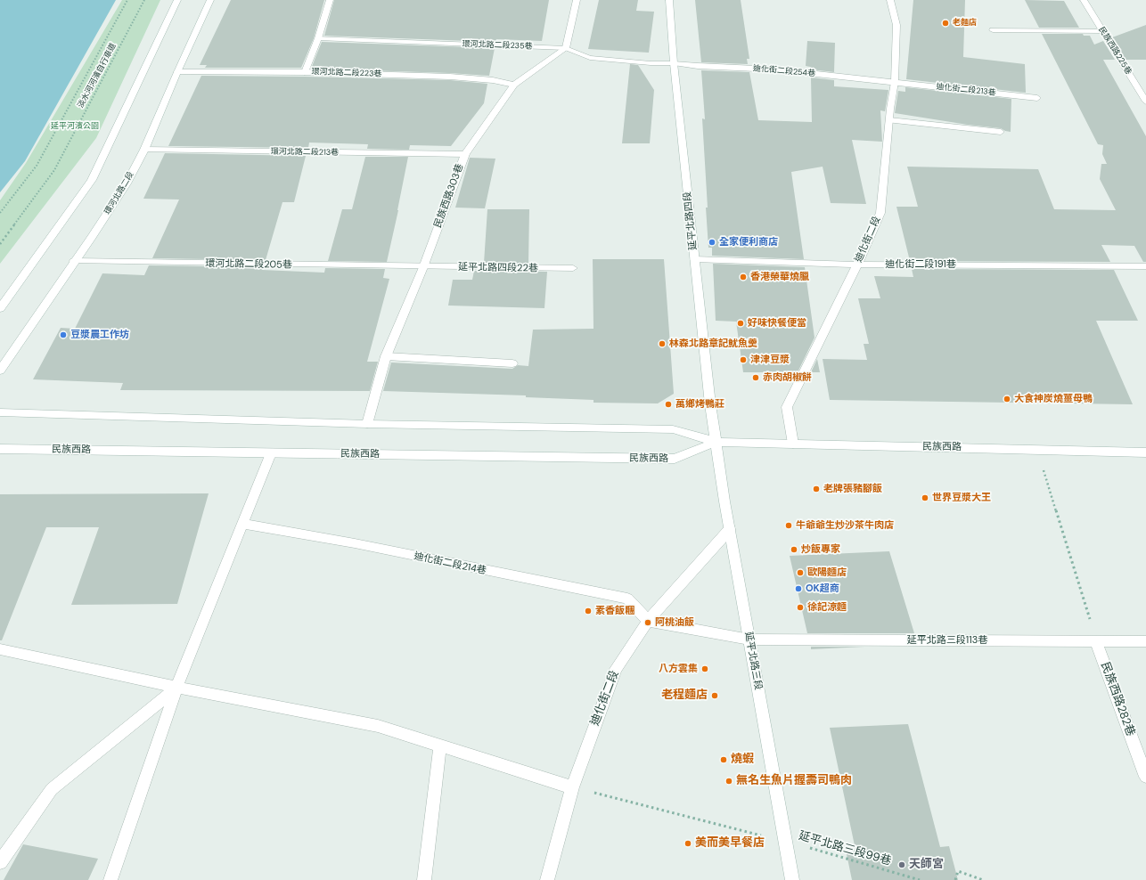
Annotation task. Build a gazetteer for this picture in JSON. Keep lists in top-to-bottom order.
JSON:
{
  "streets": {
    "street": [
      "環河北路二段235巷",
      "民族西路225巷",
      "迪化街二段254巷",
      "環河北路二段223巷",
      "迪化街二段213巷",
      "環河北路二段213巷",
      "環河北路二段",
      "民族西路303巷",
      "延平北路四段",
      "迪化街二段",
      "環河北路二段205巷",
      "迪化街二段191巷",
      "延平北路四段22巷",
      "民族西路",
      "迪化街二段214巷",
      "延平北路三段113巷",
      "延平北路三段",
      "民族西路282巷"
    ],
    "path": ["淡水河河濱自行車道", "延平北路三段99巷"]
  },
  "crossings": [
    ["環河北路二段235巷", "迪化街二段254巷"],
    ["環河北路二段235巷", "民族西路303巷"],
    ["環河北路二段235巷", "延平北路四段"],
    ["迪化街二段254巷", "迪化街二段213巷"],
    ["迪化街二段254巷", "延平北路四段"],
    ["迪化街二段254巷", "迪化街二段"],
    ["環河北路二段223巷", "環河北路二段"],
    ["環河北路二段223巷", "民族西路303巷"],
    ["迪化街二段213巷", "迪化街二段"],
    ["環河北路二段213巷", "環河北路二段"],
    ["環河北路二段213巷", "民族西路303巷"],
    ["環河北路二段", "環河北路二段205巷"],
    ["民族西路303巷", "環河北路二段205巷"],
    ["民族西路303巷", "延平北路四段22巷"],
    ["民族西路303巷", "民族西路"],
    ["延平北路四段", "迪化街二段191巷"],
    ["延平北路四段", "民族西路"],
    ["延平北路四段", "延平北路三段"],
    ["迪化街二段", "迪化街二段191巷"],
    ["迪化街二段", "民族西路"],
    ["迪化街二段", "迪化街二段214巷"],
    ["迪化街二段", "延平北路三段113巷"],
    ["迪化街二段", "延平北路三段"],
    ["迪化街二段", "延平北路三段99巷"],
    ["環河北路二段205巷", "延平北路四段22巷"],
    ["民族西路", "延平北路三段"],
    ["迪化街二段214巷", "延平北路三段113巷"],
    ["延平北路三段113巷", "延平北路三段"],
    ["延平北路三段113巷", "民族西路282巷"],
    ["延平北路三段", "延平北路三段99巷"]
  ],
  "parks": ["延平河濱公園"],
  "places": [
    "老麵店",
    "全家便利商店",
    "香港榮華燒臘",
    "好味快餐便當",
    "豆漿農工作坊",
    "林森北路章記魷魚羹",
    "津津豆漿",
    "赤肉胡椒餅",
    "大食神炭燒薑母鴨",
    "萬鄉烤鴨莊",
    "老牌張豬腳飯",
    "世界豆漿大王",
    "牛爺爺生炒沙茶牛肉店",
    "炒飯專家",
    "歐陽麵店",
    "OK超商",
    "徐記涼麵",
    "素香飯糰",
    "阿桃油飯",
    "八方雲集",
    "老程麵店",
    "燒蝦",
    "無名生魚片握壽司鴨肉",
    "美而美早餐店",
    "天師宮"
  ]
}
